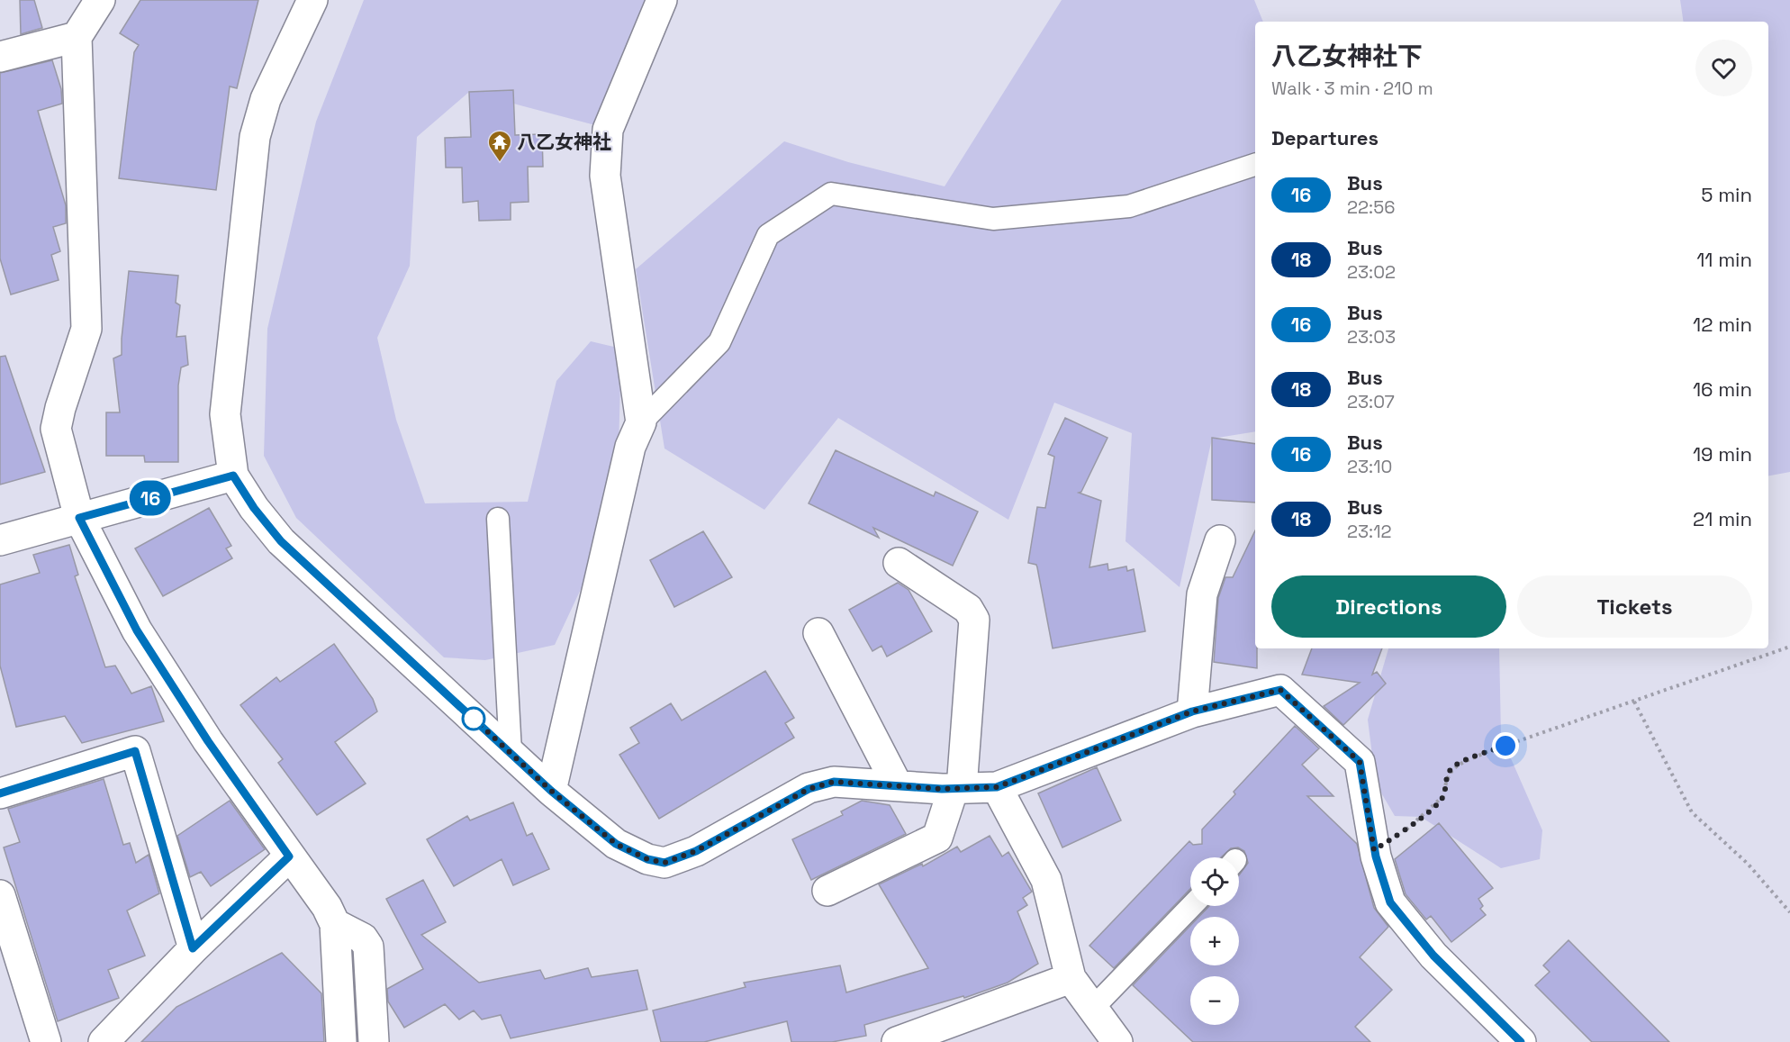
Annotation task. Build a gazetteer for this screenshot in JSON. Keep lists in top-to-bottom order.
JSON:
{
  "places": {
    "temple": ["八乙女神社"]
  },
  "lines": ["bus line 16"],
  "page": {
    "on_map": "16",
    "heading": [
      ["八乙女神社下", "Walk · 3 min · 210 m"],
      "Departures"
    ],
    "list": [
      {
        "mark": "16",
        "name": "Bus",
        "note": "22:56",
        "value": "5 min"
      },
      {
        "mark": "18",
        "name": "Bus",
        "note": "23:02",
        "value": "11 min"
      },
      {
        "mark": "16",
        "name": "Bus",
        "note": "23:03",
        "value": "12 min"
      },
      {
        "mark": "18",
        "name": "Bus",
        "note": "23:07",
        "value": "16 min"
      },
      {
        "mark": "16",
        "name": "Bus",
        "note": "23:10",
        "value": "19 min"
      },
      {
        "mark": "18",
        "name": "Bus",
        "note": "23:12",
        "value": "21 min"
      }
    ],
    "buttons": ["Directions", "Tickets"],
    "map_buttons": ["+", "−"]
  }
}
